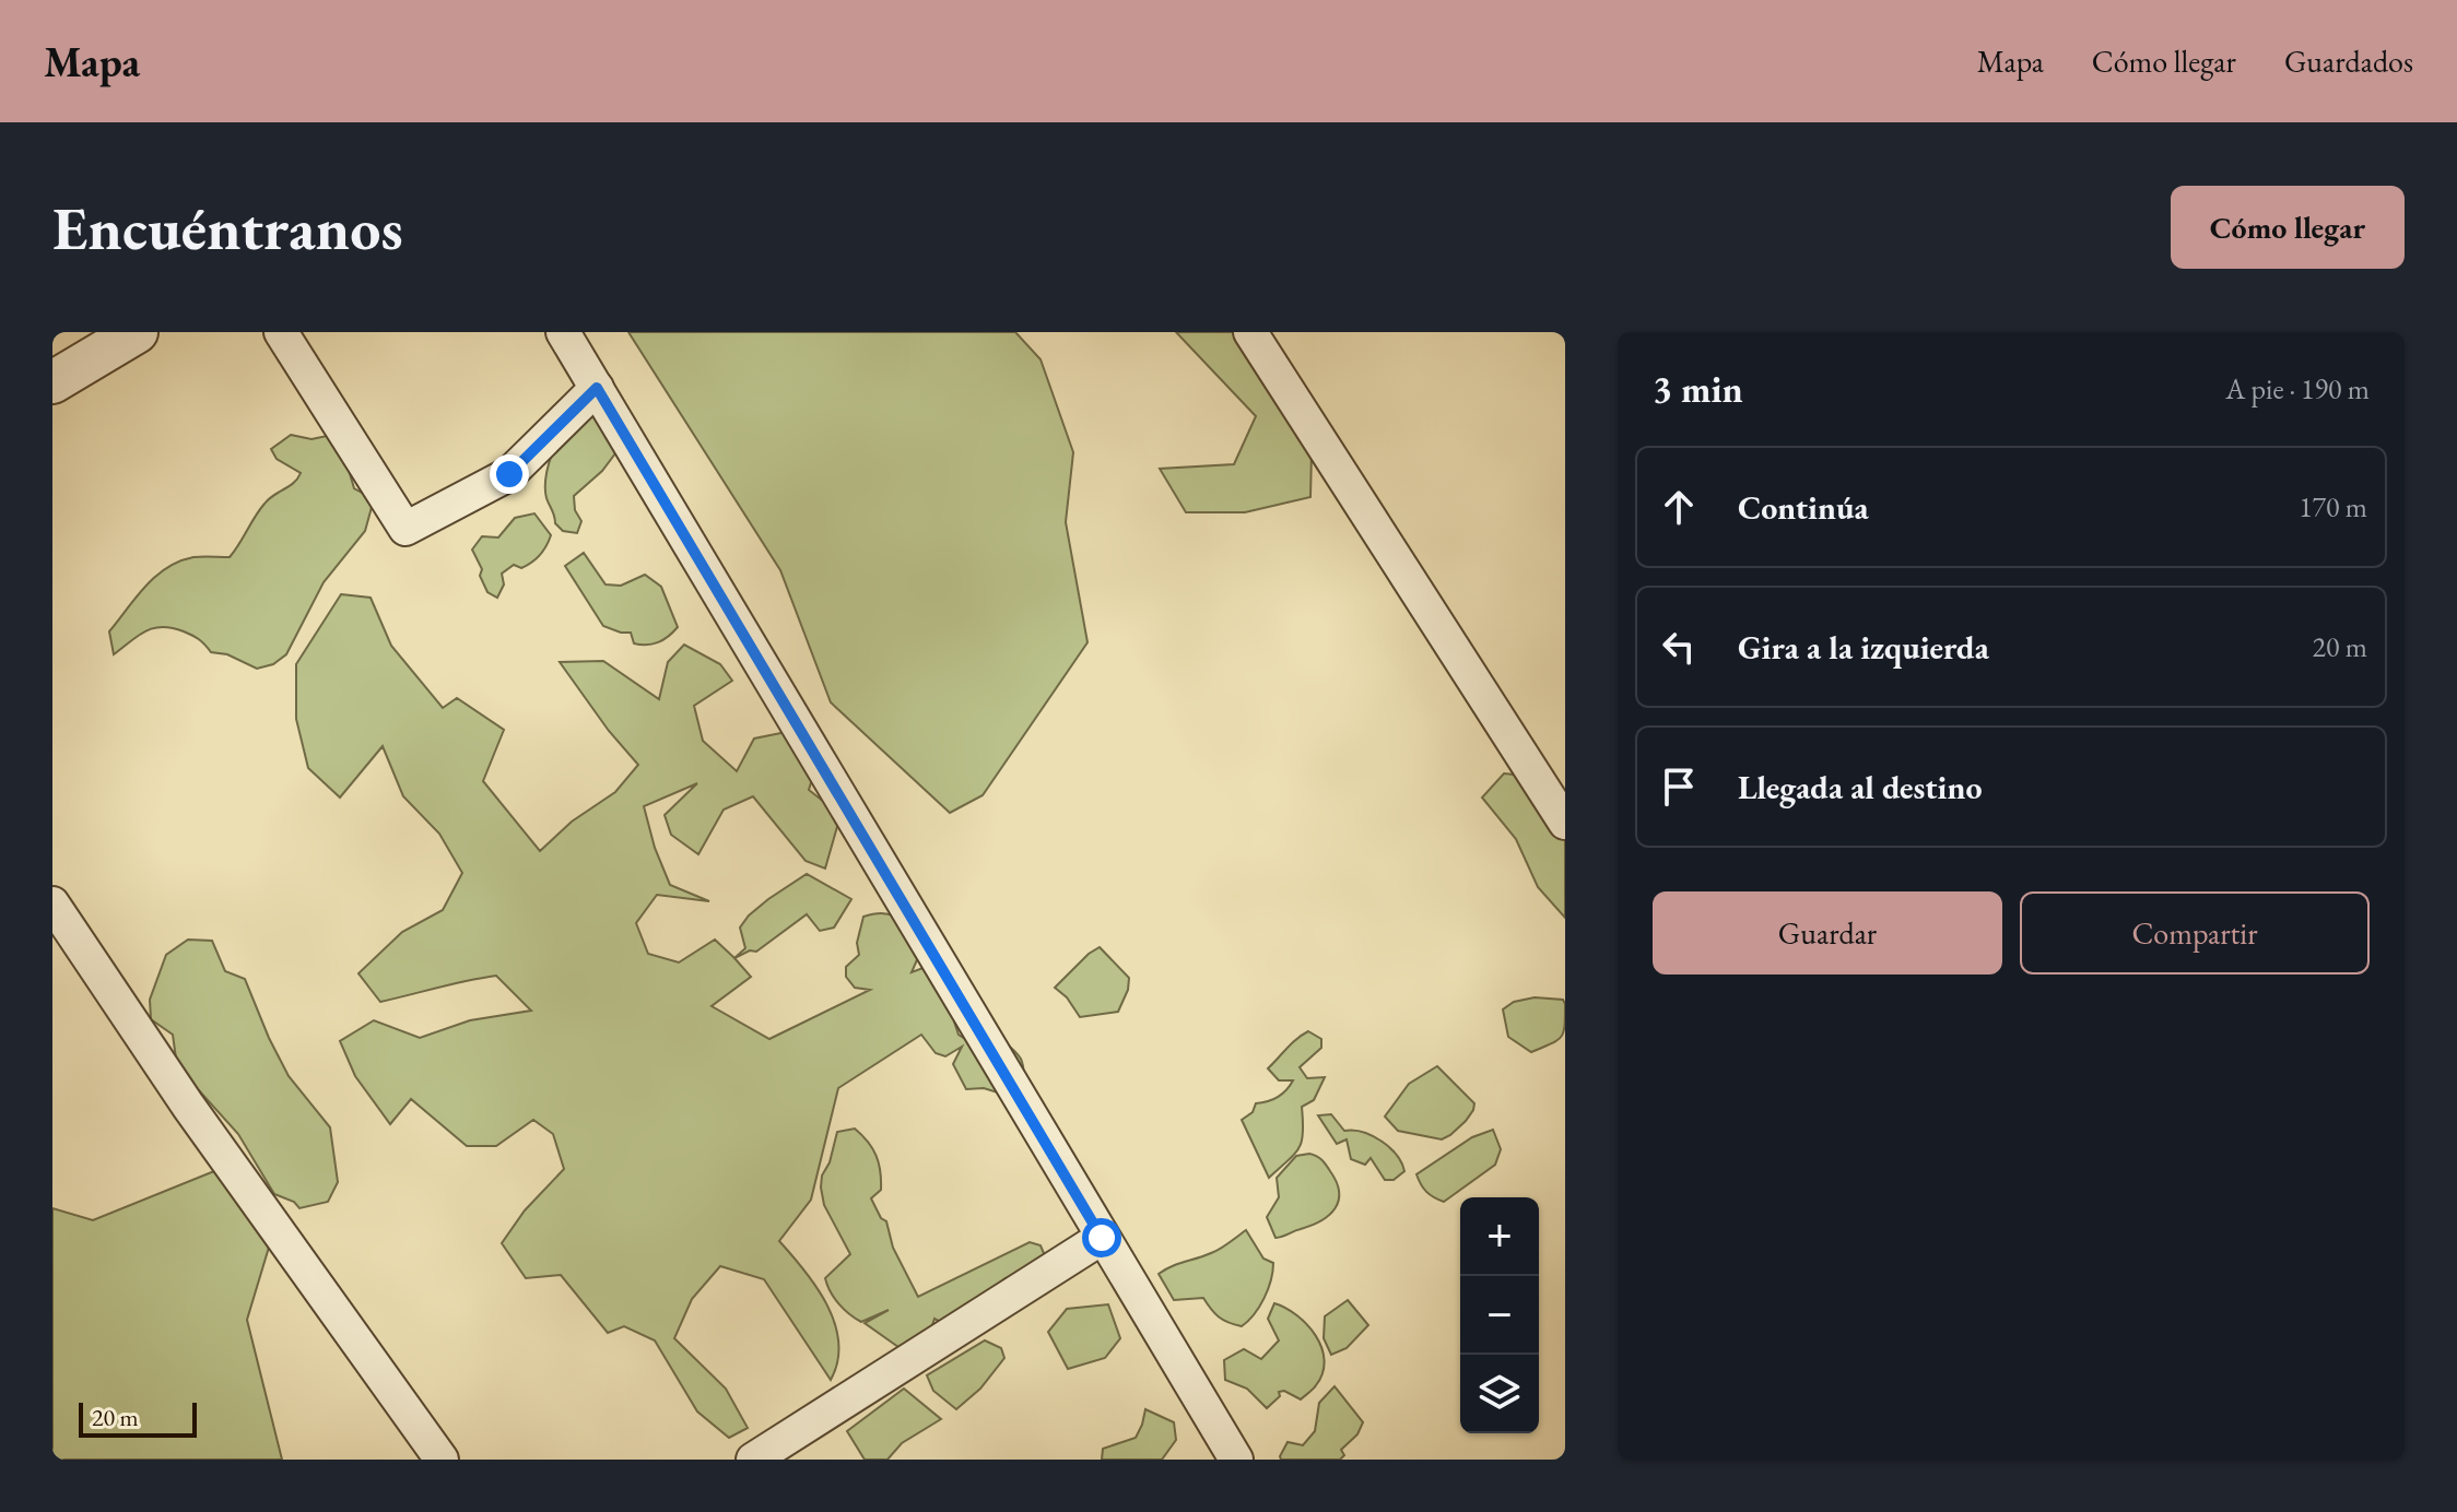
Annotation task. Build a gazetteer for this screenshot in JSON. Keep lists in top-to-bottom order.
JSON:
{
  "scale_bar": "20 m",
  "page": {
    "header": "Mapa",
    "nav": ["Mapa", "Cómo llegar", "Guardados"],
    "buttons": [
      "Cómo llegar",
      ["Guardar", "Compartir"]
    ],
    "title": "Encuéntranos",
    "heading": ["3 min", "A pie · 190 m"],
    "list": [
      ["Continúa", "170 m"],
      ["Gira a la izquierda", "20 m"],
      "Llegada al destino"
    ],
    "map_buttons": ["+", "−"],
    "scale": "20 m"
  }
}
